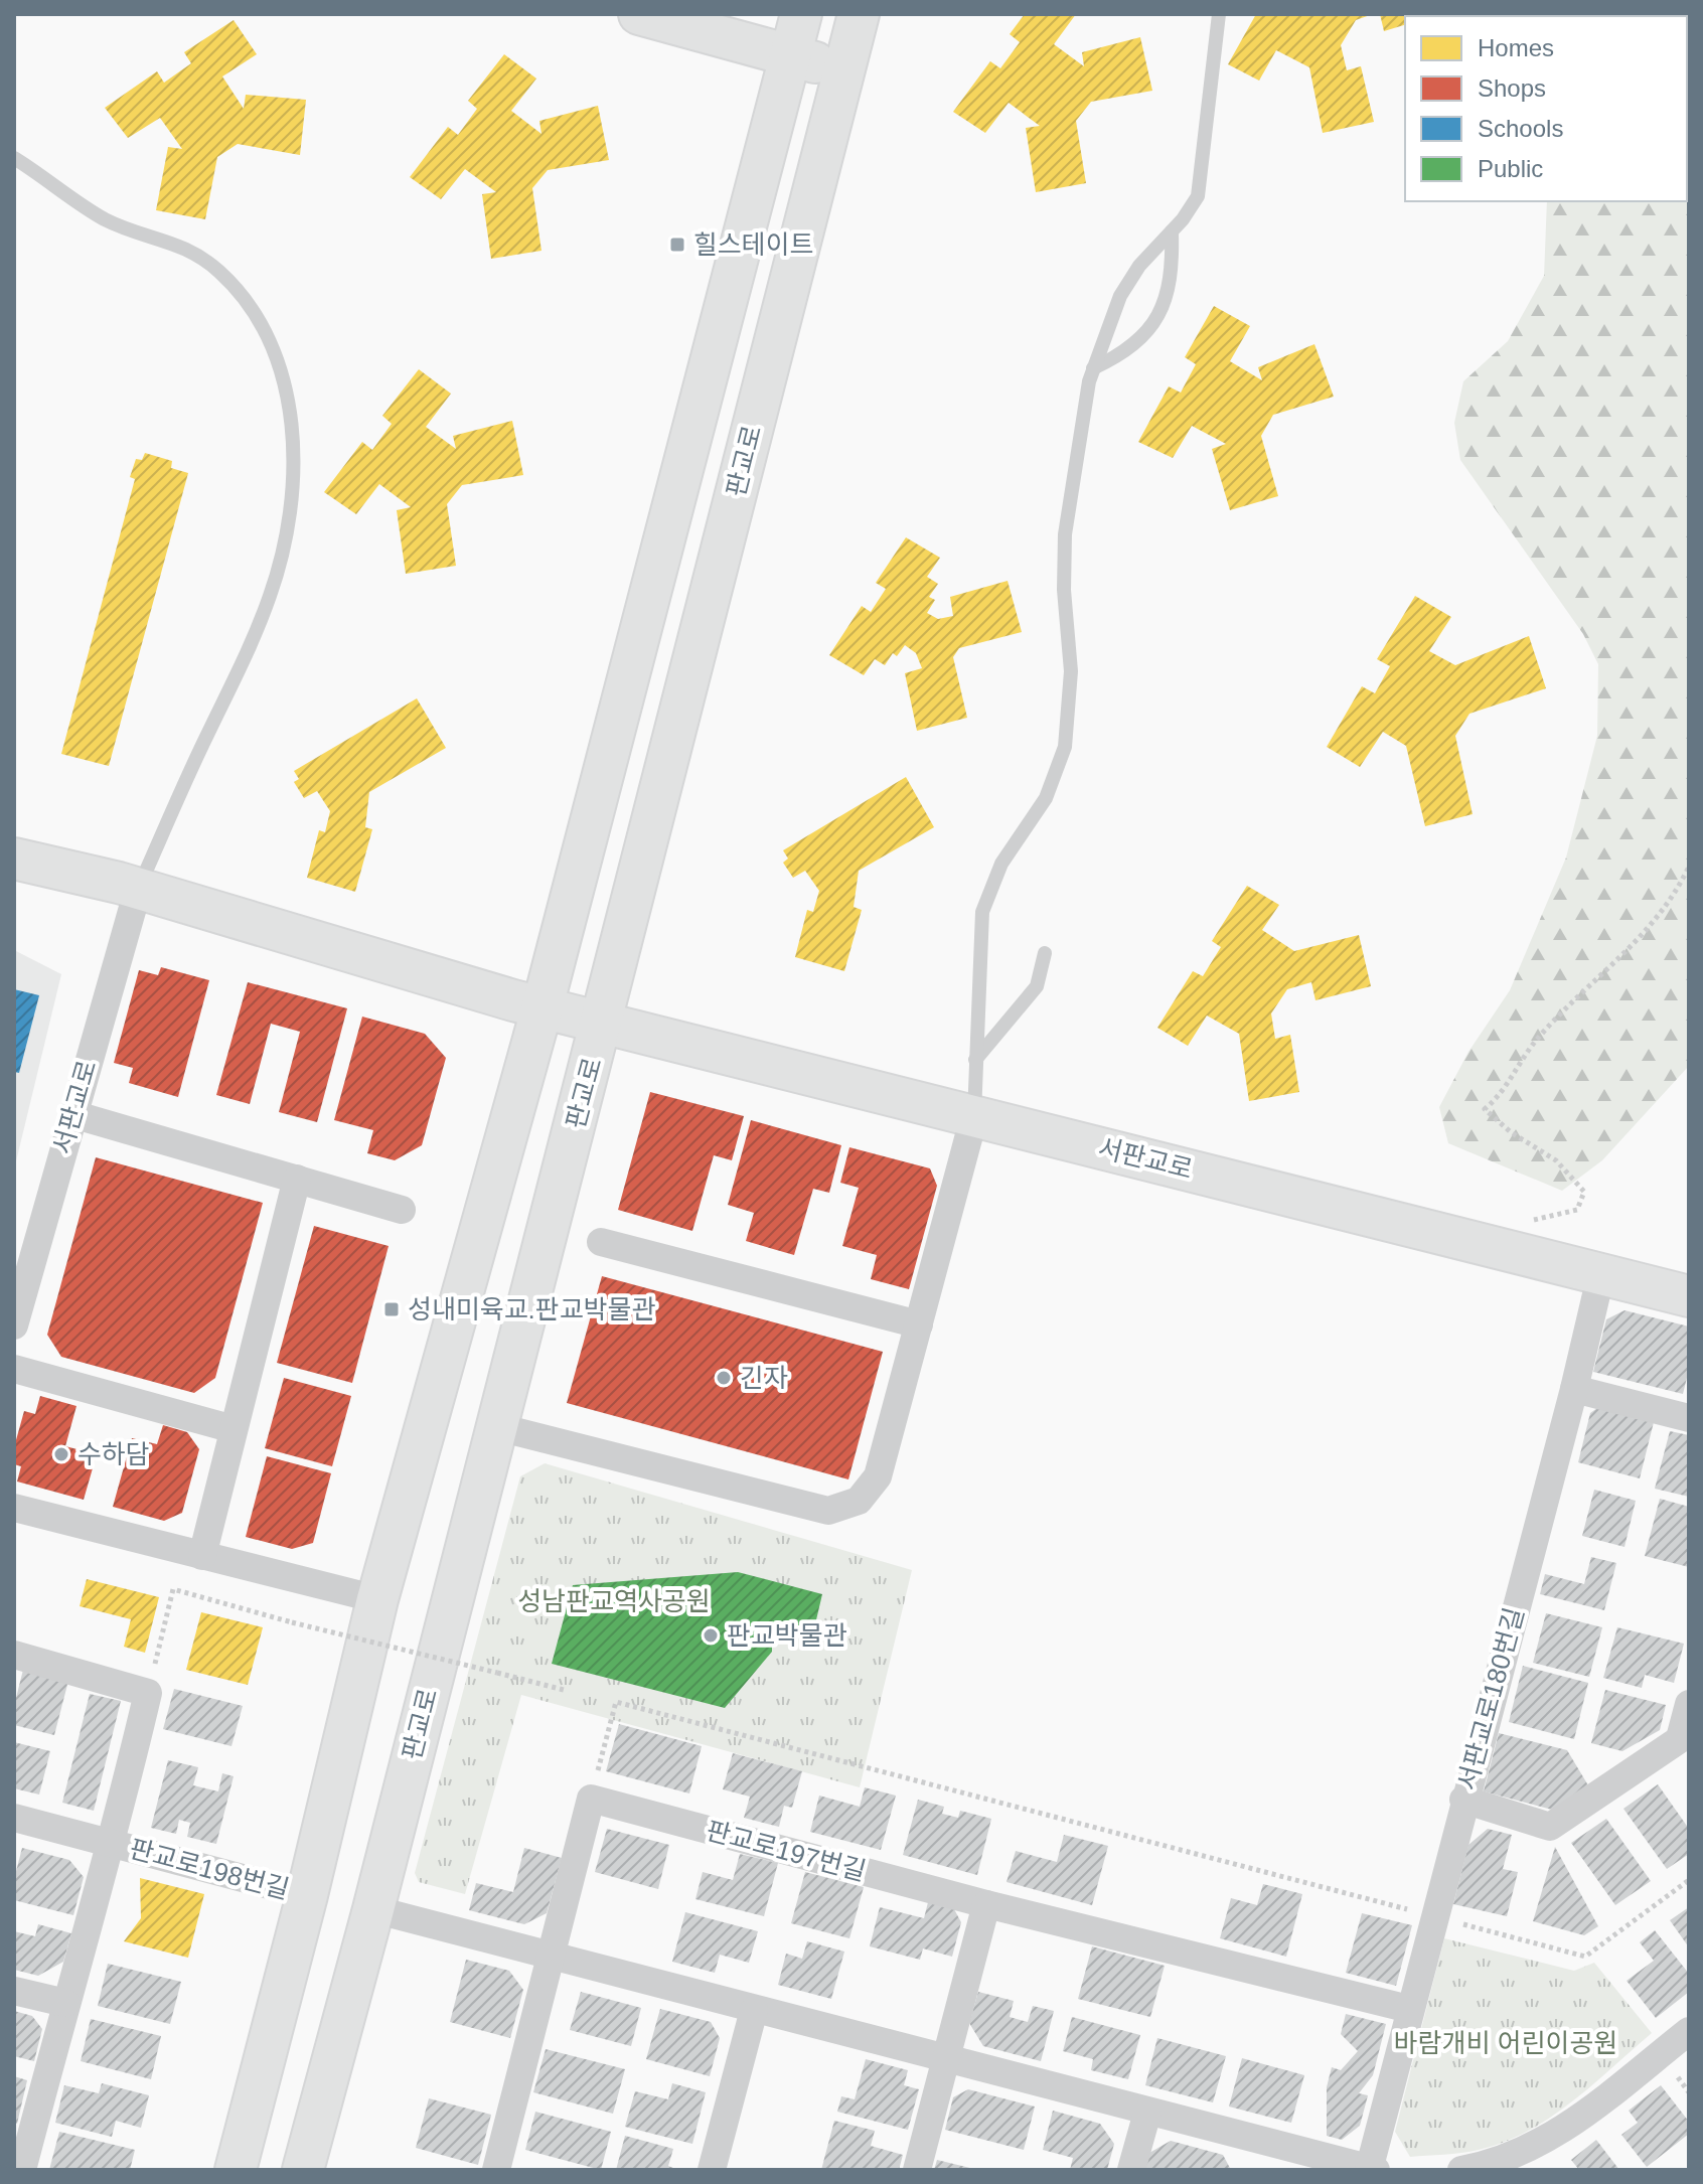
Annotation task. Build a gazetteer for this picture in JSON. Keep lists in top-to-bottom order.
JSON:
{
  "streets": {
    "main road": ["판교로", "서판교로"],
    "street": ["서판교로180번길", "판교로197번길", "판교로198번길"]
  },
  "crossings": [
    ["판교로", "서판교로"],
    ["서판교로", "서판교로180번길"]
  ],
  "parks": ["성남판교역사공원", "바람개비 어린이공원"],
  "places": {
    "transit": ["힐스테이트", "성내미육교.판교박물관"],
    "other": ["긴자", "수하담", "판교박물관"]
  },
  "legend": [
    "Homes",
    "Shops",
    "Schools",
    "Public"
  ]
}
